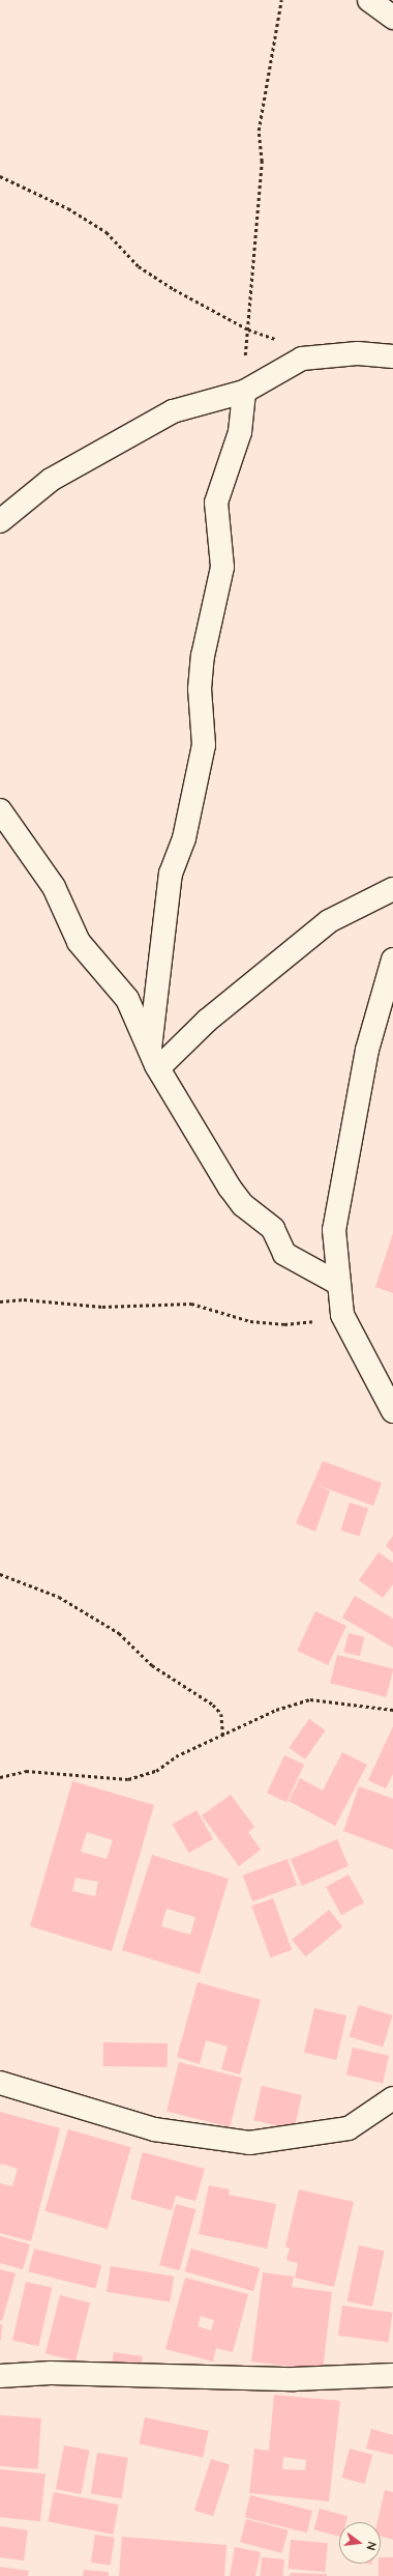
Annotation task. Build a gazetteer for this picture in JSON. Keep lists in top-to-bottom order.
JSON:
{
  "north": "right"
}
